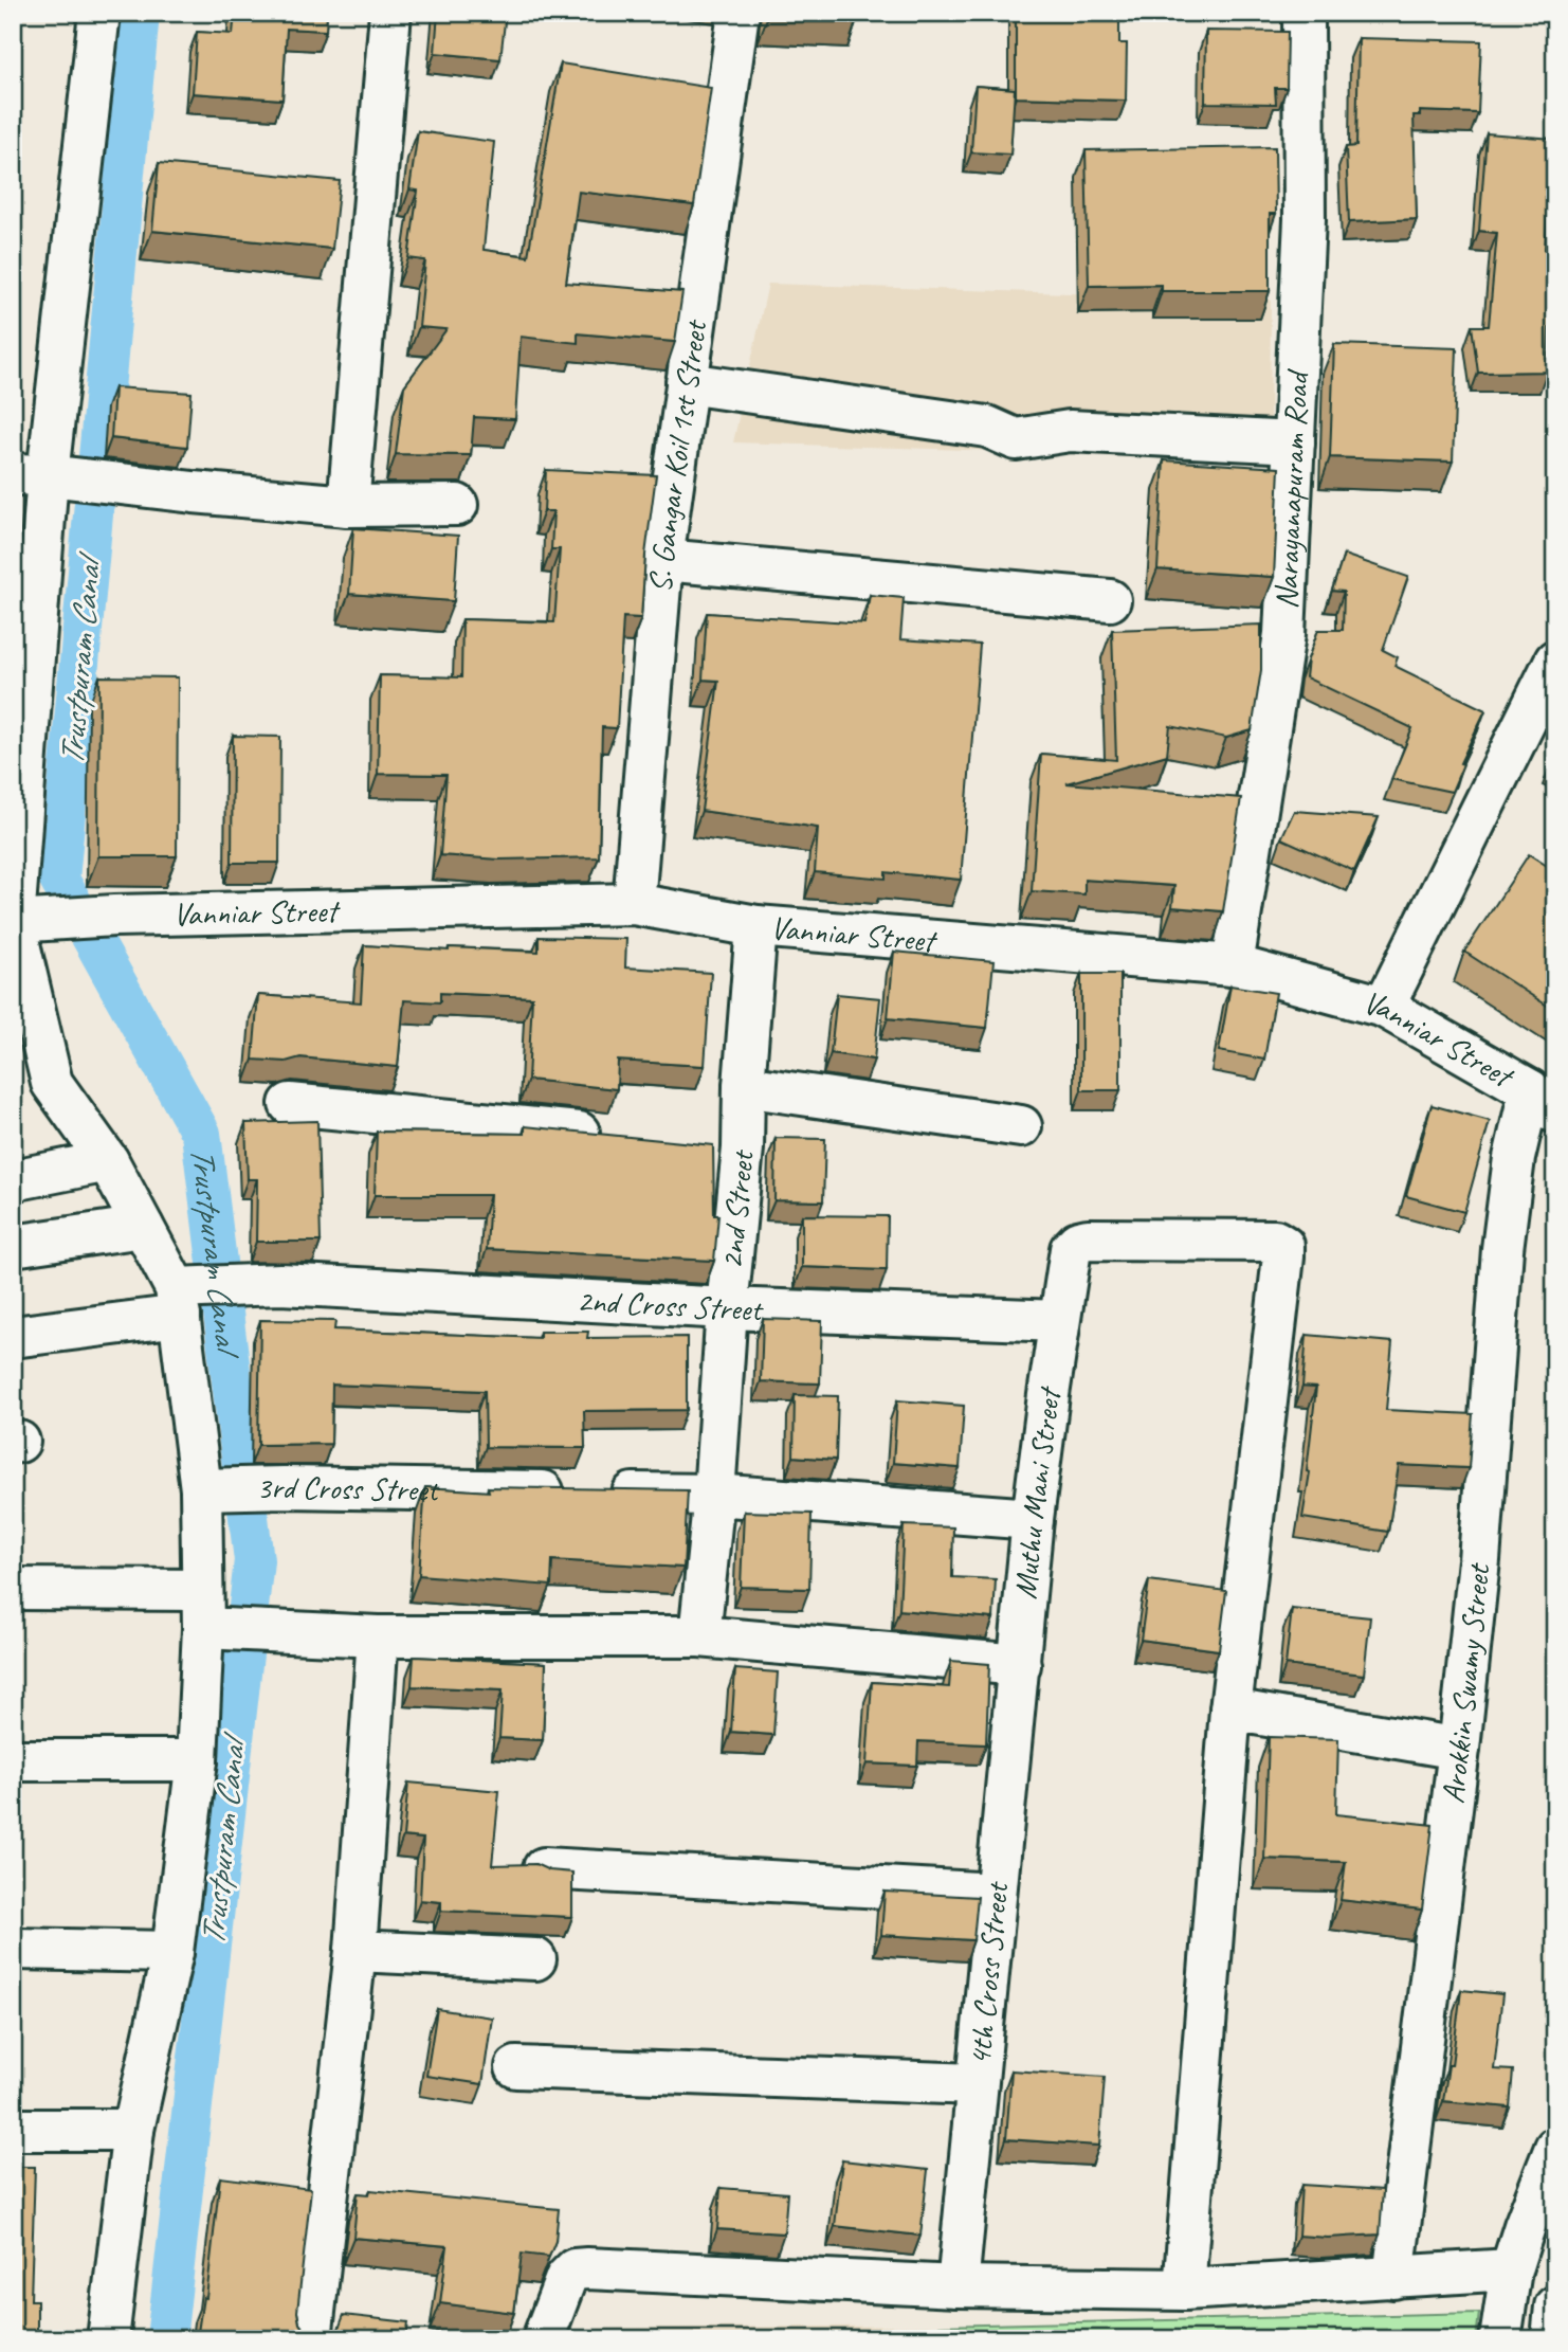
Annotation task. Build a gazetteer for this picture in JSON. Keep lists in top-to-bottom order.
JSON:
{
  "streets": {
    "street": [
      "S. Gangar Koil 1st Street",
      "Narayanapuram Road",
      "Vanniar Street",
      "2nd Street",
      "2nd Cross Street",
      "3rd Cross Street",
      "Muthu Mani Street",
      "Arokkin Swamy Street",
      "4th Cross Street"
    ]
  },
  "crossings": [
    ["S. Gangar Koil 1st Street", "Vanniar Street"],
    ["Narayanapuram Road", "Vanniar Street"],
    ["Vanniar Street", "2nd Street"],
    ["Vanniar Street", "Arokkin Swamy Street"],
    ["2nd Street", "2nd Cross Street"],
    ["2nd Street", "3rd Cross Street"],
    ["2nd Cross Street", "Muthu Mani Street"],
    ["3rd Cross Street", "Muthu Mani Street"],
    ["Muthu Mani Street", "4th Cross Street"]
  ],
  "water": ["Trustpuram Canal"]
}
